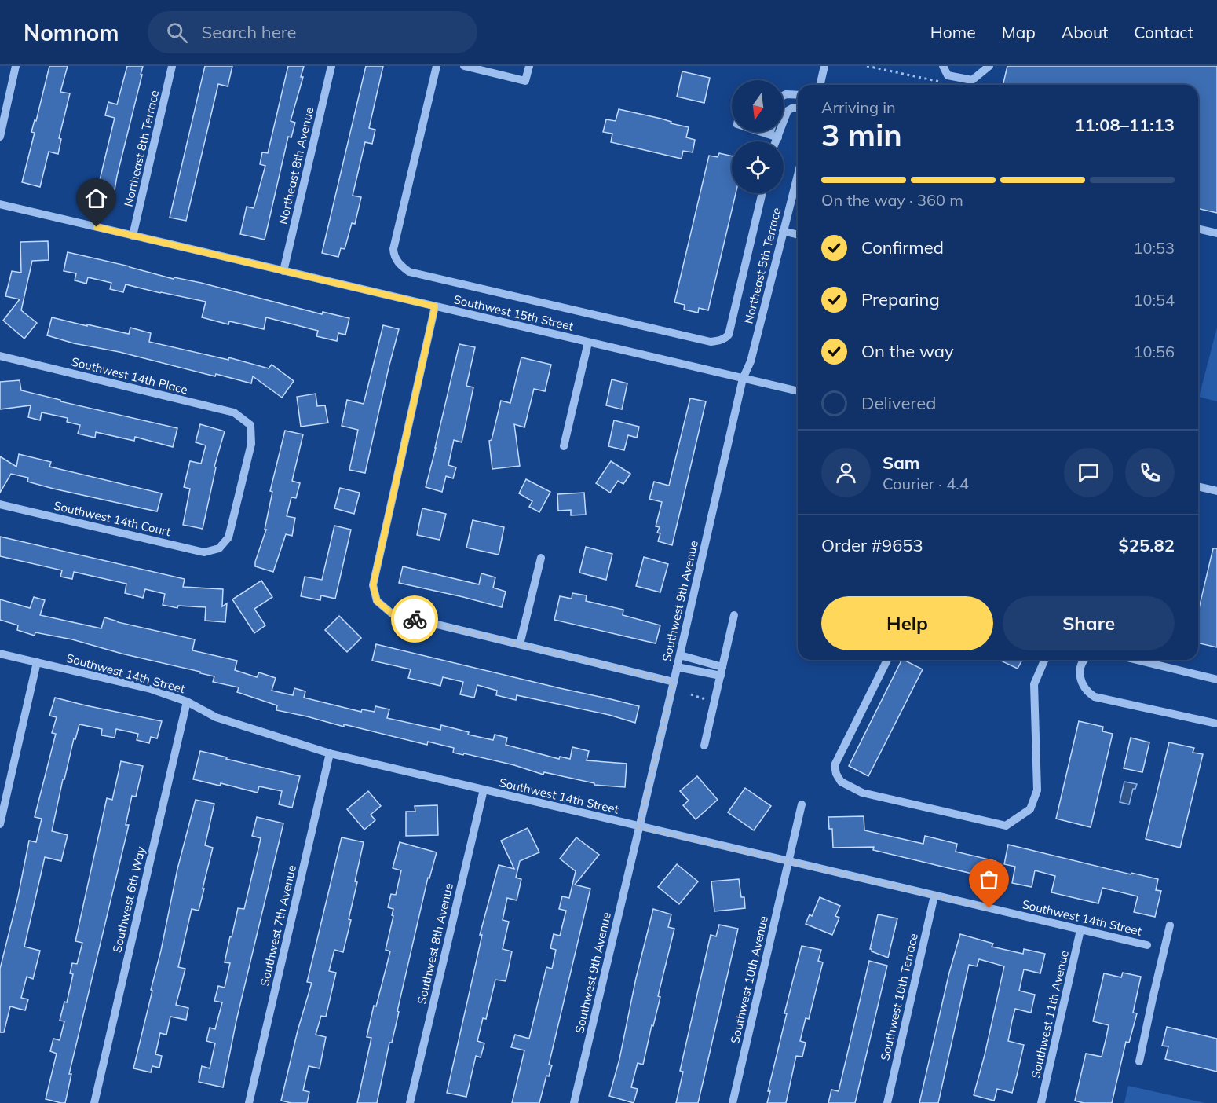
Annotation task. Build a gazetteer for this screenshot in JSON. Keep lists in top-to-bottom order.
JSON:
{
  "streets": {
    "street": [
      "Northeast 8th Terrace",
      "Northeast 8th Avenue",
      "Northeast 5th Terrace",
      "Southwest 15th Street",
      "Southwest 14th Place",
      "Southwest 14th Court",
      "Southwest 9th Avenue",
      "Southwest 14th Street",
      "Southwest 6th Way",
      "Southwest 7th Avenue",
      "Southwest 8th Avenue",
      "Southwest 10th Avenue",
      "Southwest 10th Terrace",
      "Southwest 11th Avenue"
    ]
  },
  "crossings": [
    ["Northeast 8th Terrace", "Southwest 15th Street"],
    ["Northeast 8th Avenue", "Southwest 15th Street"],
    ["Northeast 5th Terrace", "Southwest 15th Street"],
    ["Northeast 5th Terrace", "Southwest 9th Avenue"],
    ["Southwest 15th Street", "Southwest 9th Avenue"],
    ["Southwest 14th Place", "Southwest 14th Court"],
    ["Southwest 9th Avenue", "Southwest 14th Street"],
    ["Southwest 14th Street", "Southwest 6th Way"],
    ["Southwest 14th Street", "Southwest 7th Avenue"],
    ["Southwest 14th Street", "Southwest 8th Avenue"],
    ["Southwest 14th Street", "Southwest 10th Avenue"],
    ["Southwest 14th Street", "Southwest 10th Terrace"],
    ["Southwest 14th Street", "Southwest 11th Avenue"]
  ],
  "north": "bottom",
  "page": {
    "header": "Nomnom",
    "search": "Search here",
    "nav": [
      "Home",
      "Map",
      "About",
      "Contact"
    ],
    "heading": ["3 min", "Arriving in", "11:08–11:13"],
    "panel": [
      "Sam",
      "Courier · 4.4",
      "Order #9653",
      "$25.82"
    ],
    "bar": "On the way · 360 m",
    "list": [
      ["Confirmed", "10:53"],
      ["Preparing", "10:54"],
      ["On the way", "10:56"],
      "Delivered"
    ],
    "buttons": ["Help", "Share"]
  }
}
